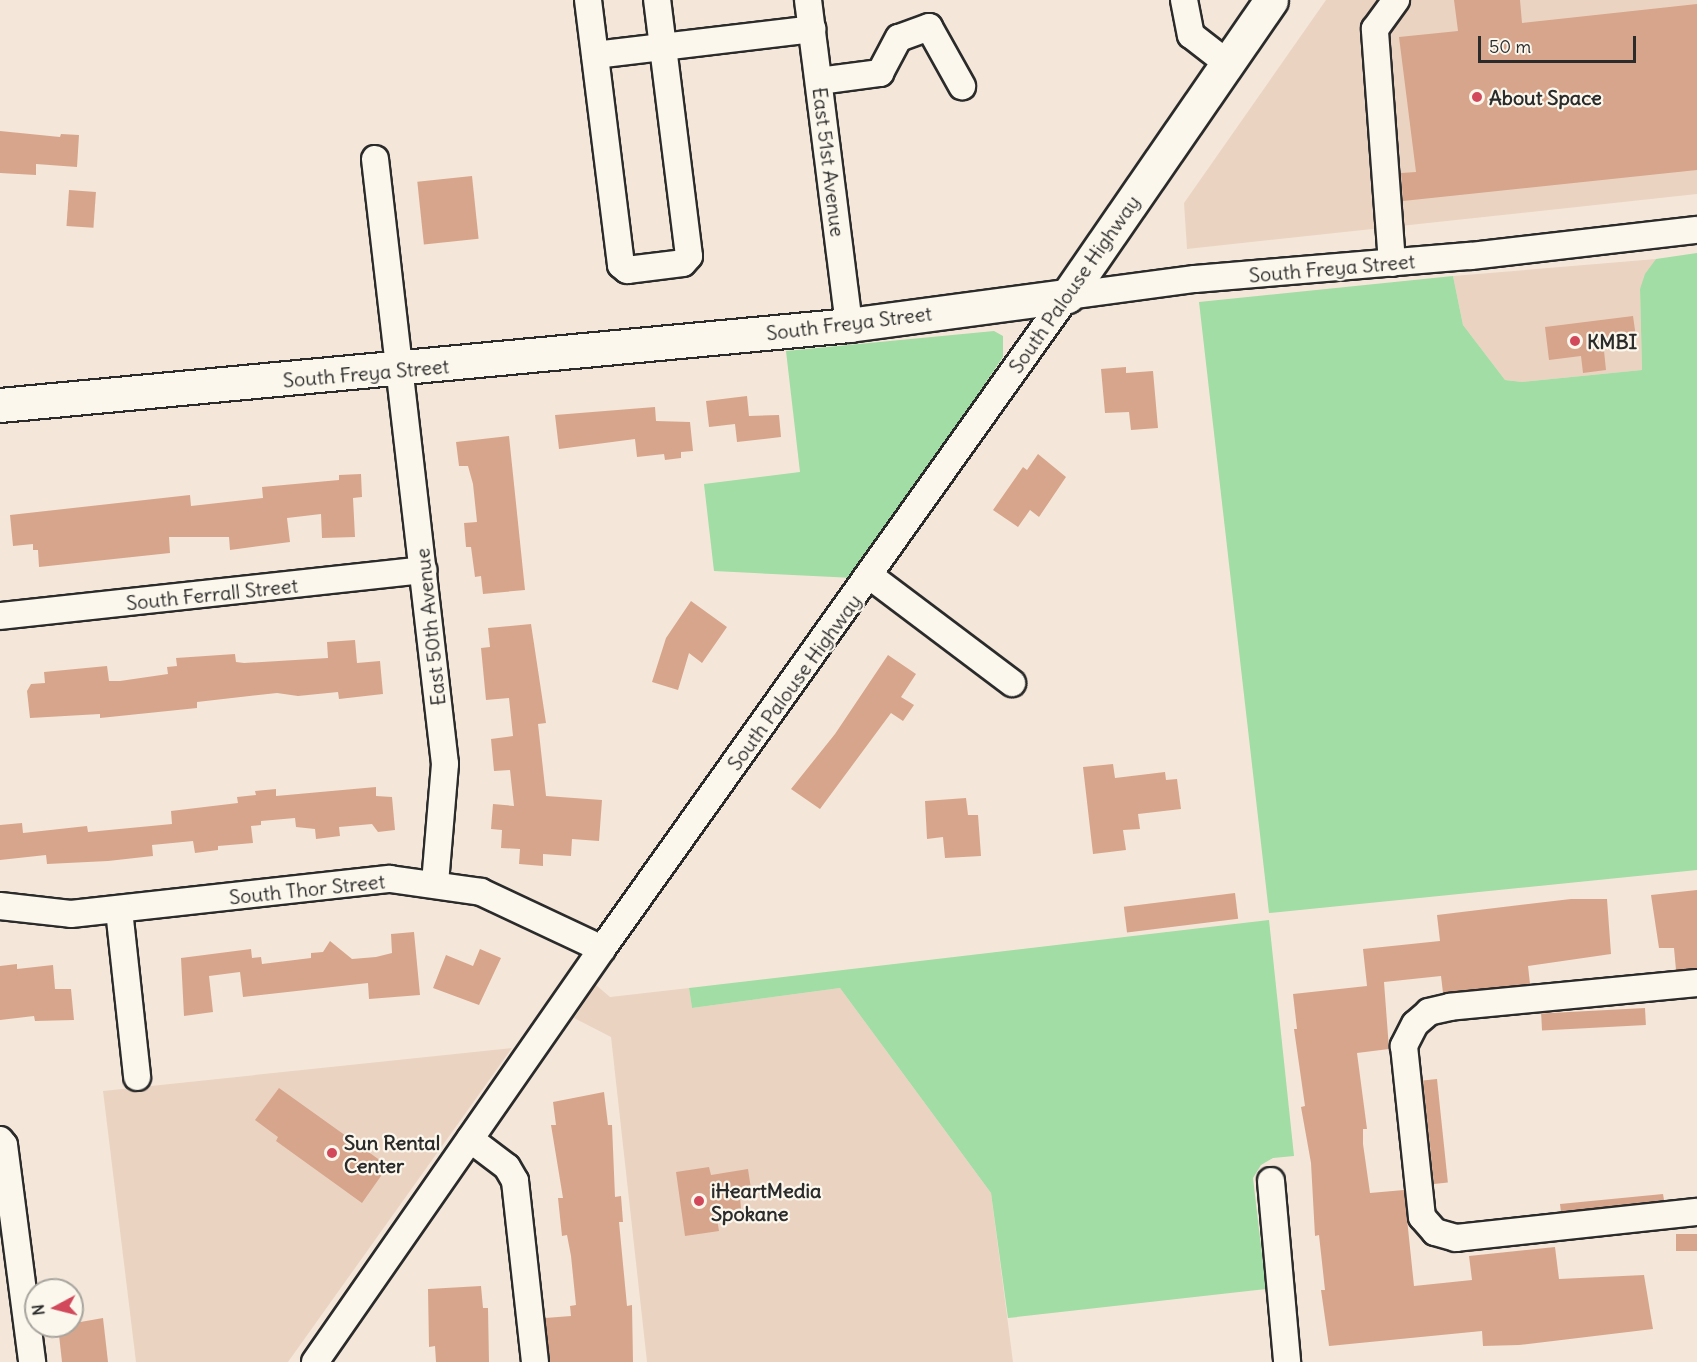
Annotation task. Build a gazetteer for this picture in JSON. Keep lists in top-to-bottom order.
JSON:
{
  "streets": {
    "main road": ["South Freya Street", "South Palouse Highway"],
    "street": [
      "East 51st Avenue",
      "South Ferrall Street",
      "East 50th Avenue",
      "South Thor Street"
    ]
  },
  "crossings": [
    ["East 51st Avenue", "South Freya Street"],
    ["South Freya Street", "South Palouse Highway"],
    ["South Freya Street", "East 50th Avenue"],
    ["South Palouse Highway", "South Thor Street"],
    ["South Ferrall Street", "East 50th Avenue"],
    ["East 50th Avenue", "South Thor Street"]
  ],
  "places": [
    "About Space",
    "KMBI",
    "Sun Rental Center",
    "iHeartMedia Spokane"
  ],
  "scale_bar": "50 m",
  "north": "left"
}
